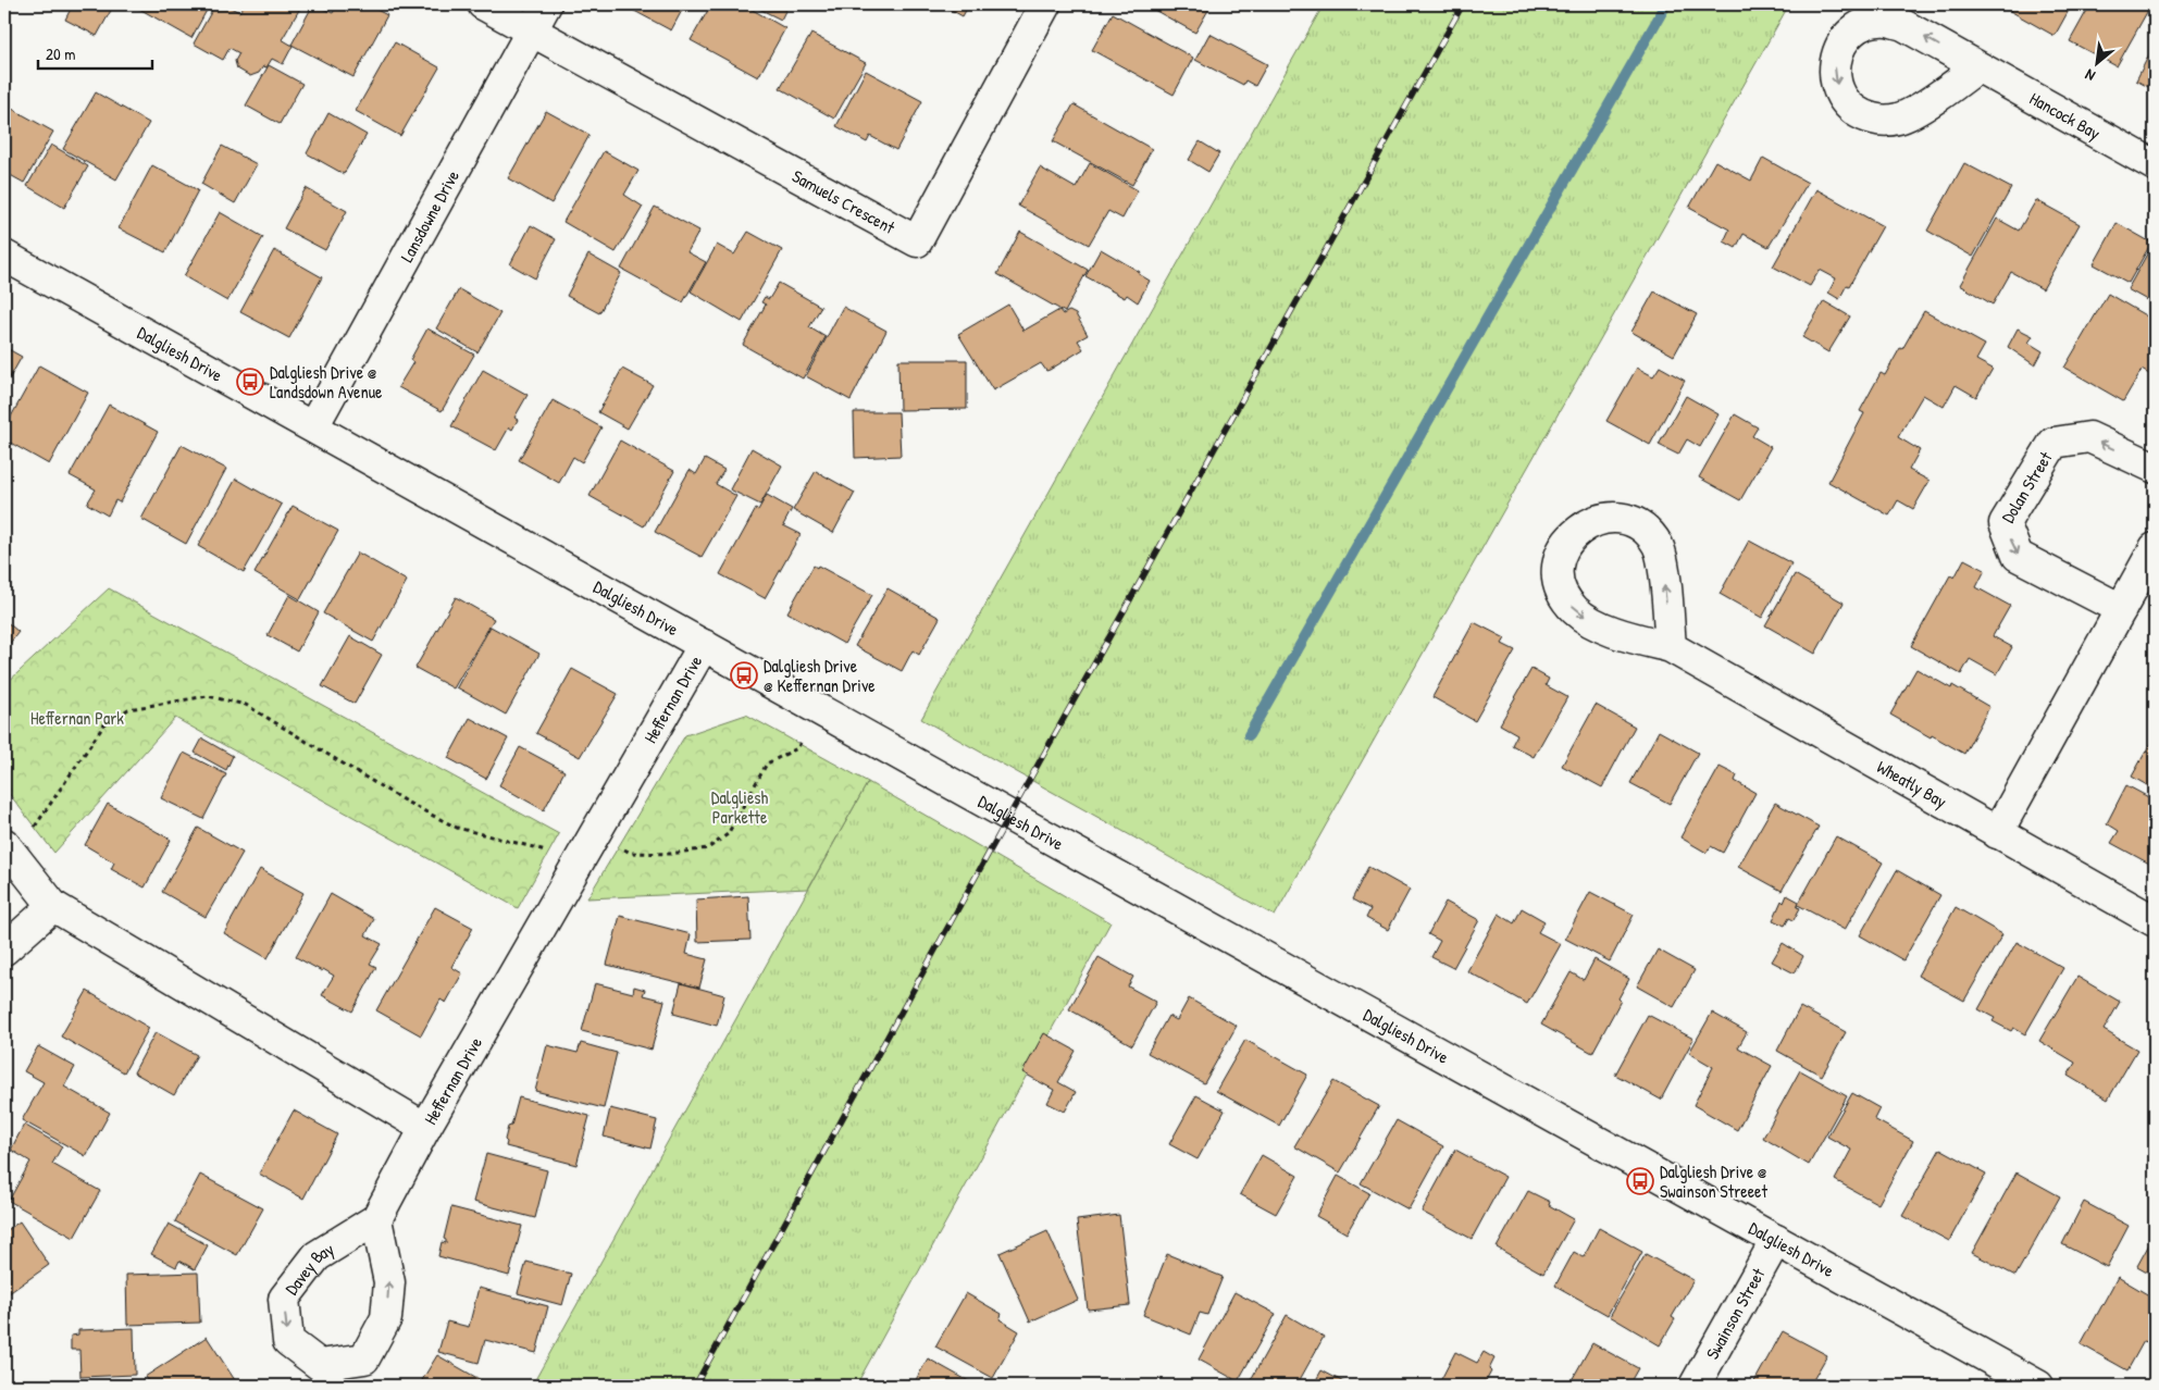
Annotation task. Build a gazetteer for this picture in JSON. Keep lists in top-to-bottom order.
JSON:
{
  "streets": {
    "street": [
      "Hancock Bay",
      "Samuels Crescent",
      "Lansdowne Drive",
      "Dalgliesh Drive",
      "Dolan Street",
      "Heffernan Drive",
      "Wheatly Bay",
      "Davey Bay",
      "Swainson Street"
    ]
  },
  "crossings": [
    ["Samuels Crescent", "Lansdowne Drive"],
    ["Lansdowne Drive", "Dalgliesh Drive"],
    ["Dalgliesh Drive", "Heffernan Drive"],
    ["Dalgliesh Drive", "Swainson Street"],
    ["Heffernan Drive", "Davey Bay"]
  ],
  "parks": ["Heffernan Park", "Dalgliesh Parkette"],
  "places": {
    "bus stop": ["Dalgliesh Drive @ Landsdown Avenue", "Dalgliesh Drive @ Keffernan Drive", "Dalgliesh Drive @ Swainson Streeet"]
  },
  "scale_bar": "20 m",
  "north": "bottom left"
}
